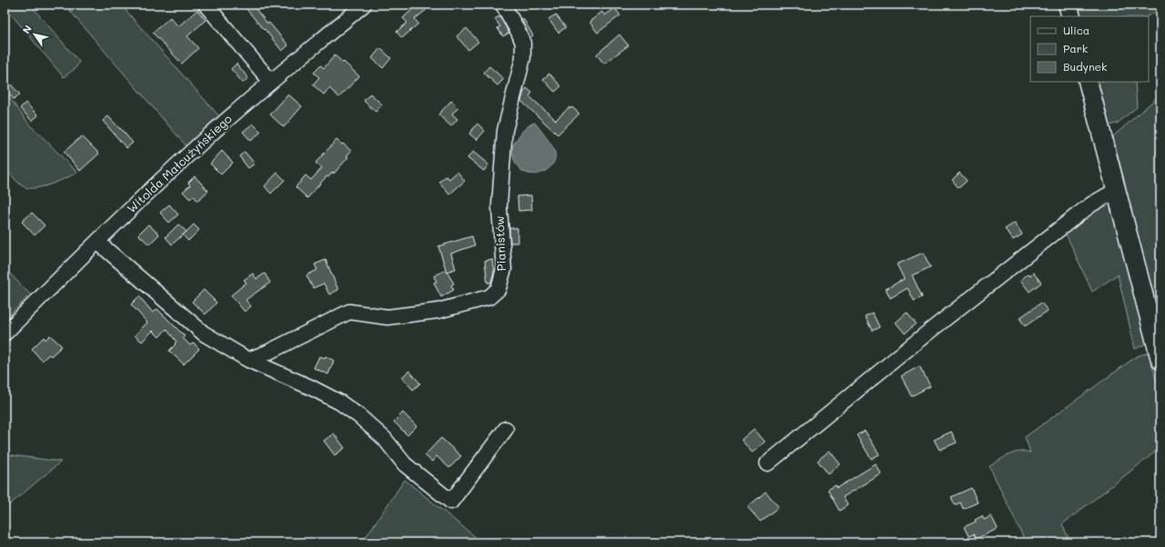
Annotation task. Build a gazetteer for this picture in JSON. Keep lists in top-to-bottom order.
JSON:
{
  "streets": {
    "street": ["Witolda Małcużyńskiego", "Pianistów"]
  },
  "legend": ["Ulica", "Park", "Budynek"],
  "north": "top left"
}
